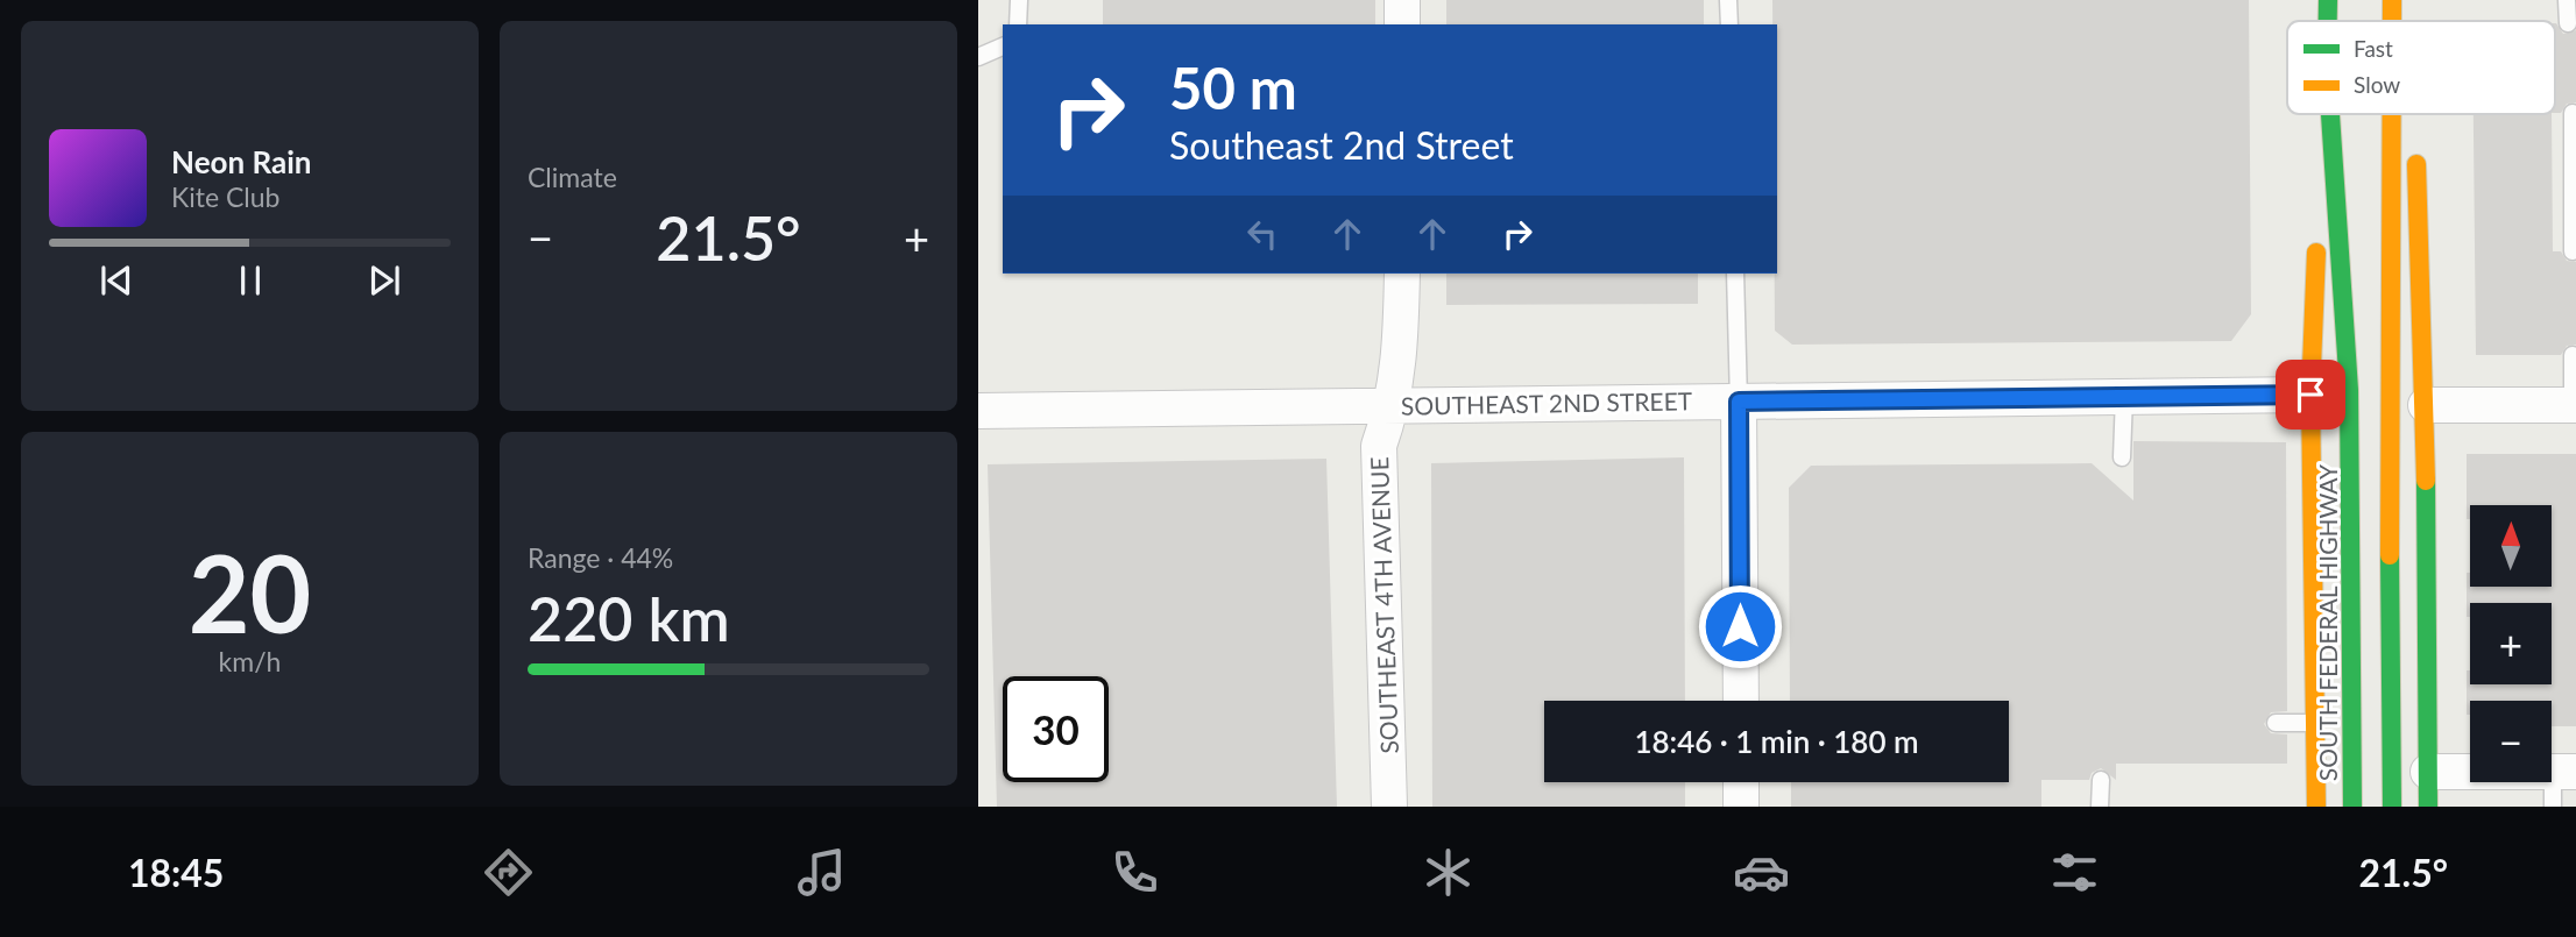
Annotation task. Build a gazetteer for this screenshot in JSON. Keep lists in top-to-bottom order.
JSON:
{
  "streets": {
    "main road": ["SOUTH FEDERAL HIGHWAY"],
    "street": ["SOUTHEAST 2ND STREET", "SOUTHEAST 4TH AVENUE"]
  },
  "crossings": [
    ["SOUTHEAST 2ND STREET", "SOUTHEAST 4TH AVENUE"]
  ],
  "legend": ["Fast", "Slow"],
  "north": "top",
  "page": {
    "tile": [
      "Climate",
      ["20", "km/h"],
      ["Range · 44%", "220 km"]
    ],
    "turn": ["50 m", "Southeast 2nd Street"],
    "song": ["Neon Rain", "Kite Club"],
    "heat": ["−", "21.5°", "+"],
    "map_buttons": ["+", "−"],
    "limit": "30",
    "trip": "18:46 · 1 min · 180 m",
    "tabs": ["18:45", "21.5°"]
  }
}
